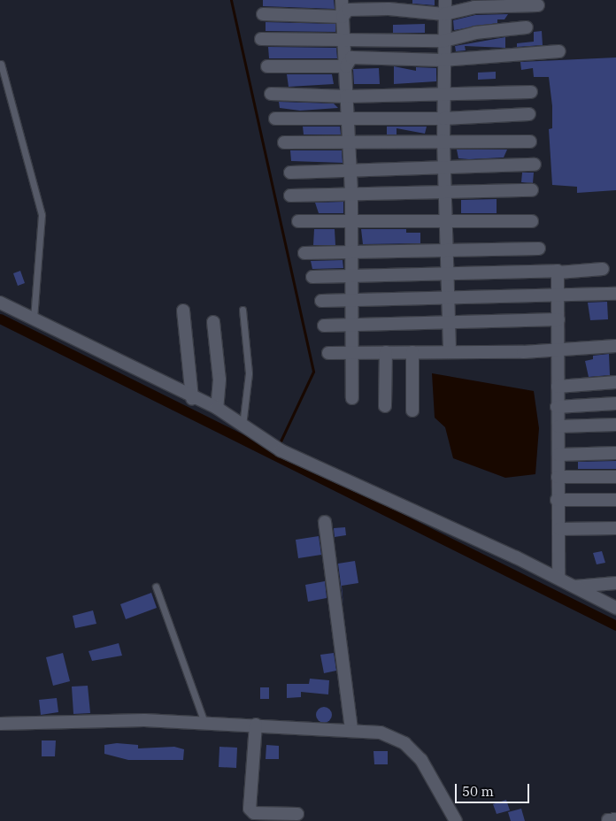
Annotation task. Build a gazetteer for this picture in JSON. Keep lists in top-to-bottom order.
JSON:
{
  "scale_bar": "50 m"
}
